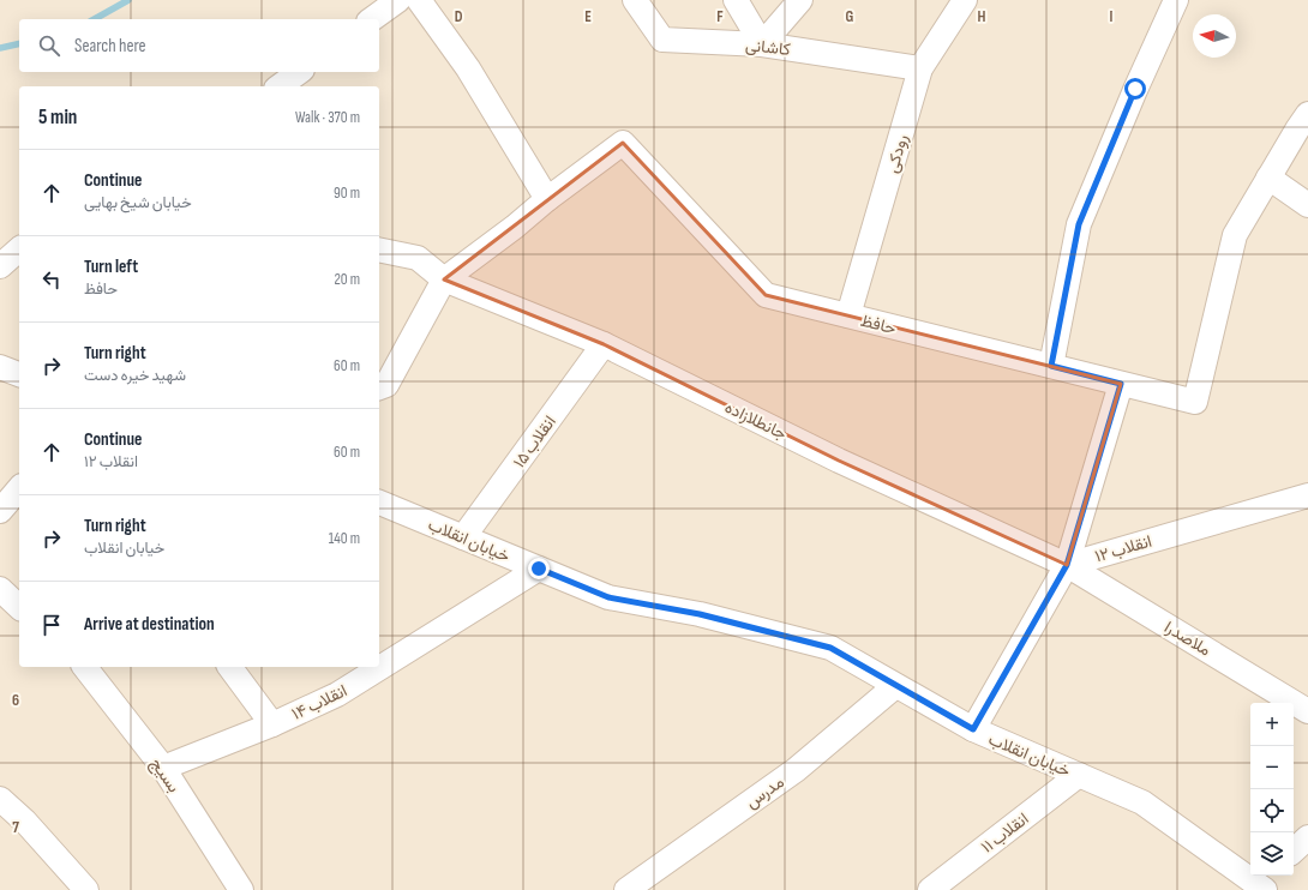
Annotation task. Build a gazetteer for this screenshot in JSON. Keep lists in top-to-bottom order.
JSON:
{
  "streets": {
    "street": [
      "کاشانی",
      "رودکی",
      "حافظ",
      "جانطلازاده",
      "انقلاب ۱۵",
      "خیابان انقلاب",
      "انقلاب ۱۲",
      "ملاصدرا",
      "انقلاب ۱۴",
      "بسیج",
      "مدرس",
      "انقلاب ۱۱"
    ]
  },
  "crossings": [
    ["کاشانی", "رودکی"],
    ["رودکی", "حافظ"],
    ["جانطلازاده", "انقلاب ۱۵"],
    ["جانطلازاده", "انقلاب ۱۲"],
    ["جانطلازاده", "ملاصدرا"],
    ["انقلاب ۱۵", "خیابان انقلاب"],
    ["خیابان انقلاب", "انقلاب ۱۴"],
    ["خیابان انقلاب", "مدرس"],
    ["خیابان انقلاب", "انقلاب ۱۱"],
    ["انقلاب ۱۲", "ملاصدرا"],
    ["انقلاب ۱۴", "بسیج"]
  ],
  "north": "left",
  "page": {
    "search": "Search here",
    "heading": ["5 min", "Walk · 370 m"],
    "list": [
      ["Continue", "خیابان شیخ بهایی", "90 m"],
      ["Turn left", "حافظ", "20 m"],
      ["Turn right", "شهید خیره دست", "60 m"],
      ["Continue", "انقلاب ۱۲", "60 m"],
      ["Turn right", "خیابان انقلاب", "140 m"],
      "Arrive at destination"
    ],
    "map_buttons": ["+", "−"]
  },
  "grid": {
    "columns": [
      "D",
      "E",
      "F",
      "G",
      "H",
      "I"
    ],
    "rows": ["6", "7"]
  }
}
